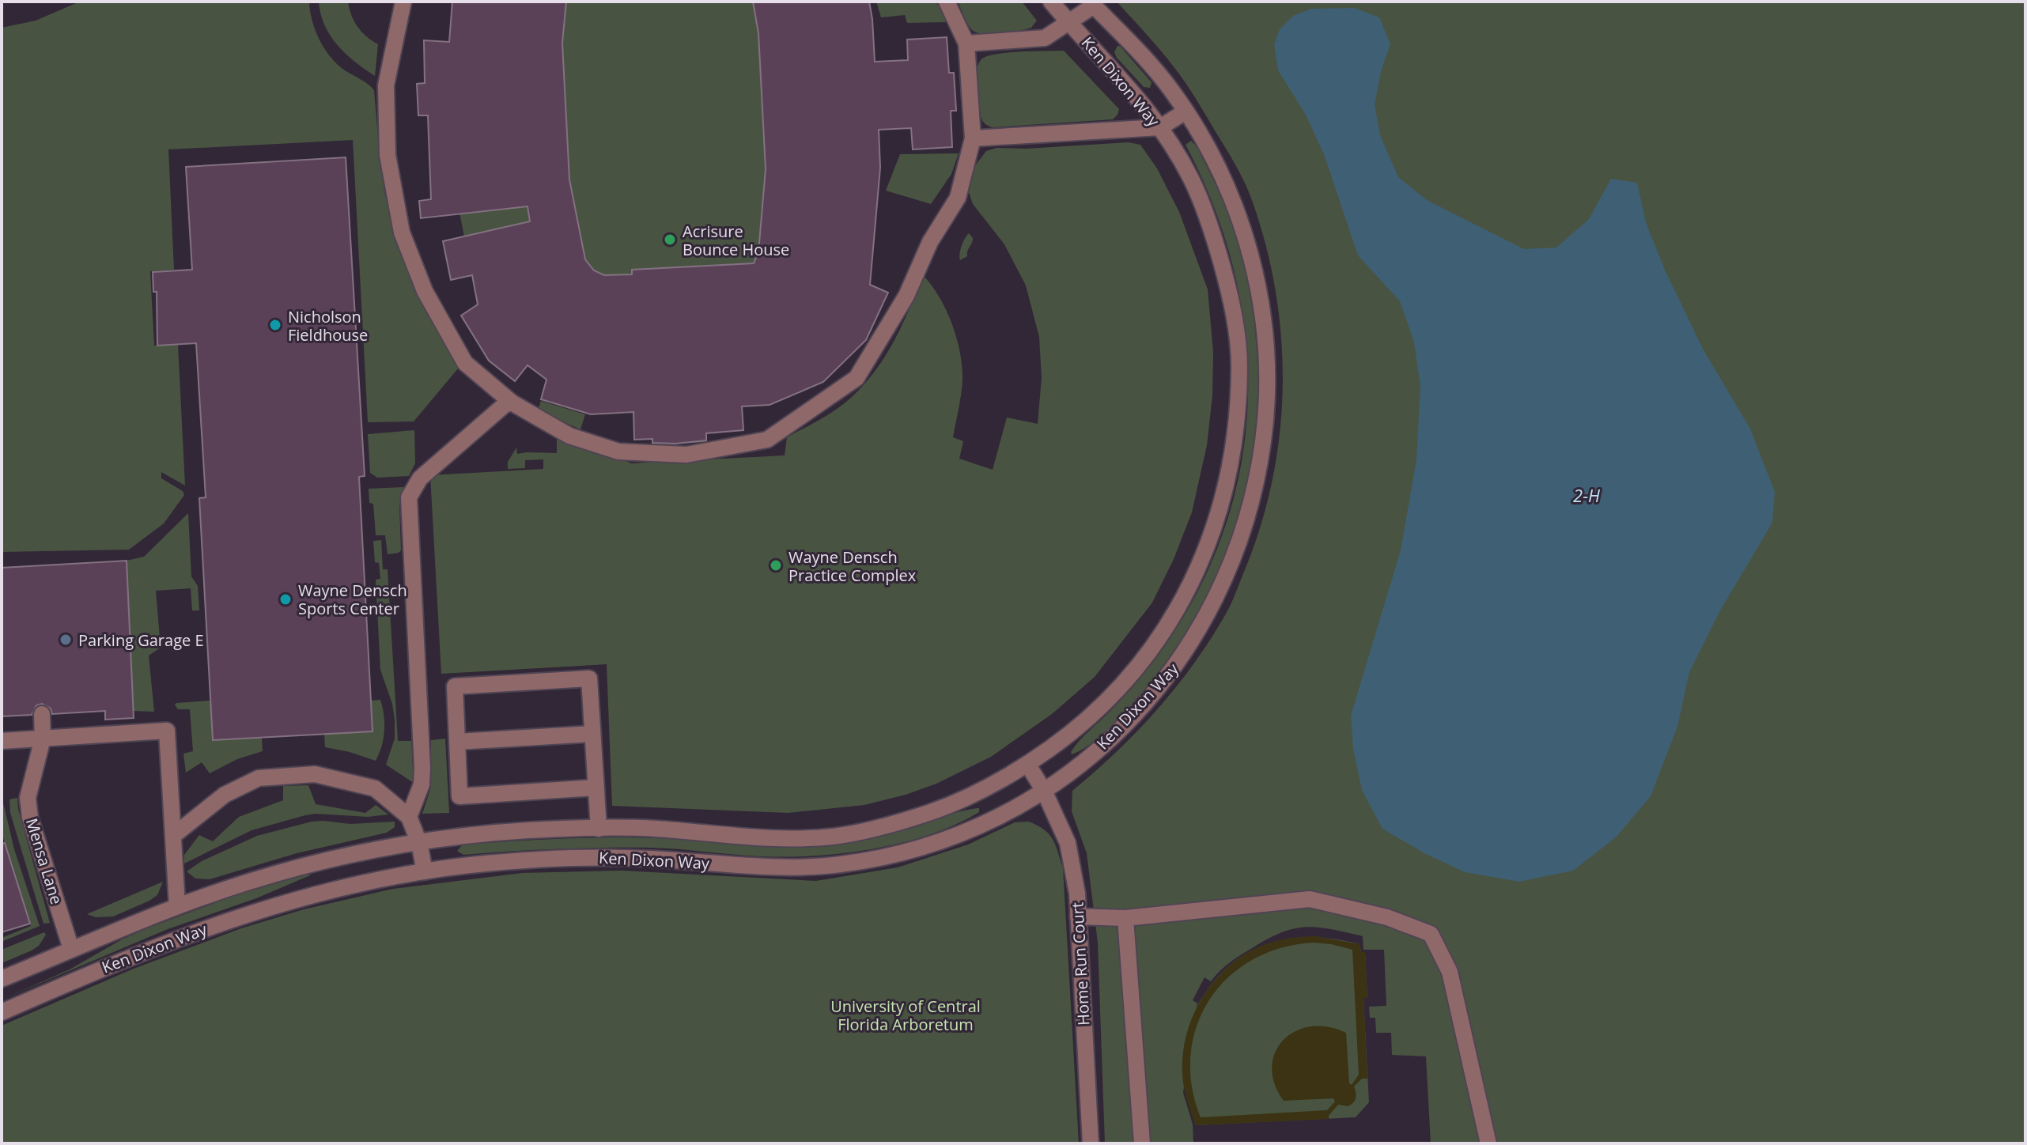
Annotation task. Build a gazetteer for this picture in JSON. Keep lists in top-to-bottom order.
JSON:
{
  "streets": {
    "street": ["Ken Dixon Way", "Mensa Lane", "Home Run Court"]
  },
  "crossings": [
    ["Ken Dixon Way", "Mensa Lane"],
    ["Ken Dixon Way", "Home Run Court"]
  ],
  "water": ["2-H"],
  "parks": ["University of Central Florida Arboretum"],
  "places": [
    "Acrisure Bounce House",
    "Nicholson Fieldhouse",
    "Wayne Densch Practice Complex",
    "Wayne Densch Sports Center",
    "Parking Garage E"
  ]
}
